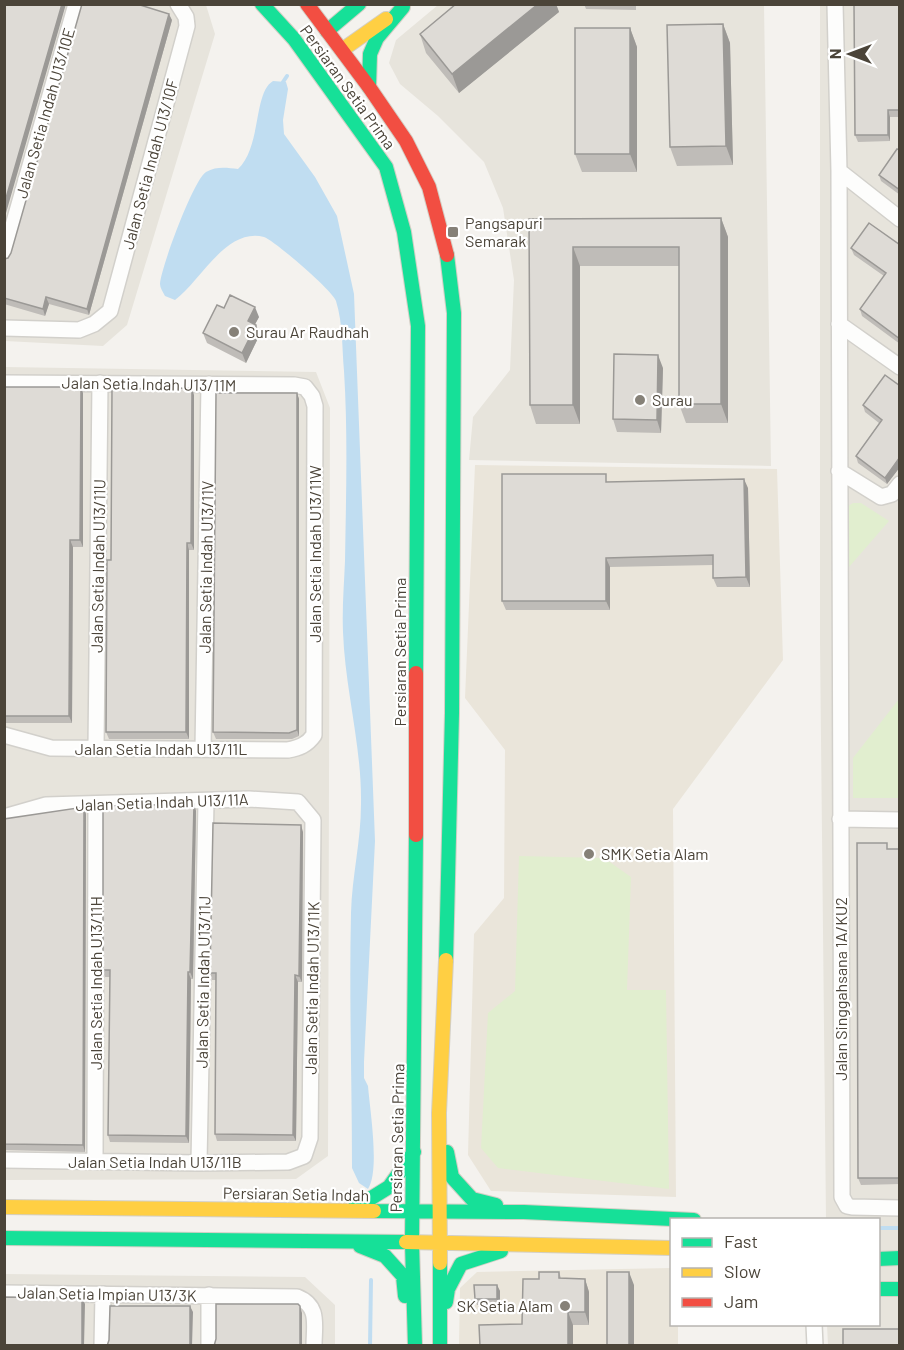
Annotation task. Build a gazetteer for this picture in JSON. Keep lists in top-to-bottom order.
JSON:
{
  "streets": {
    "street": [
      "Persiaran Setia Prima",
      "Jalan Setia Indah U13/10E",
      "Jalan Setia Indah U13/10F",
      "Jalan Setia Indah U13/11M",
      "Jalan Setia Indah U13/11W",
      "Jalan Setia Indah U13/11U",
      "Jalan Setia Indah U13/11V",
      "Jalan Setia Indah U13/11L",
      "Jalan Setia Indah U13/11A",
      "Jalan Setia Indah U13/11J",
      "Jalan Setia Indah U13/11H",
      "Jalan Setia Indah U13/11K",
      "Jalan Singgahsana 1A/KU2",
      "Jalan Setia Indah U13/11B",
      "Persiaran Setia Indah",
      "Jalan Setia Impian U13/3K"
    ]
  },
  "crossings": [
    ["Persiaran Setia Prima", "Persiaran Setia Indah"],
    ["Jalan Setia Indah U13/11M", "Jalan Setia Indah U13/11W"],
    ["Jalan Setia Indah U13/11M", "Jalan Setia Indah U13/11U"],
    ["Jalan Setia Indah U13/11M", "Jalan Setia Indah U13/11V"],
    ["Jalan Setia Indah U13/11W", "Jalan Setia Indah U13/11L"],
    ["Jalan Setia Indah U13/11U", "Jalan Setia Indah U13/11L"],
    ["Jalan Setia Indah U13/11V", "Jalan Setia Indah U13/11L"],
    ["Jalan Setia Indah U13/11A", "Jalan Setia Indah U13/11J"],
    ["Jalan Setia Indah U13/11A", "Jalan Setia Indah U13/11H"],
    ["Jalan Setia Indah U13/11A", "Jalan Setia Indah U13/11K"],
    ["Jalan Setia Indah U13/11J", "Jalan Setia Indah U13/11B"],
    ["Jalan Setia Indah U13/11H", "Jalan Setia Indah U13/11B"],
    ["Jalan Setia Indah U13/11K", "Jalan Setia Indah U13/11B"]
  ],
  "places": {
    "transit": ["Pangsapuri Semarak"],
    "other": [
      "Surau Ar Raudhah",
      "Surau",
      "SMK Setia Alam",
      "SK Setia Alam"
    ]
  },
  "legend": ["Fast", "Slow", "Jam"],
  "north": "left"
}
